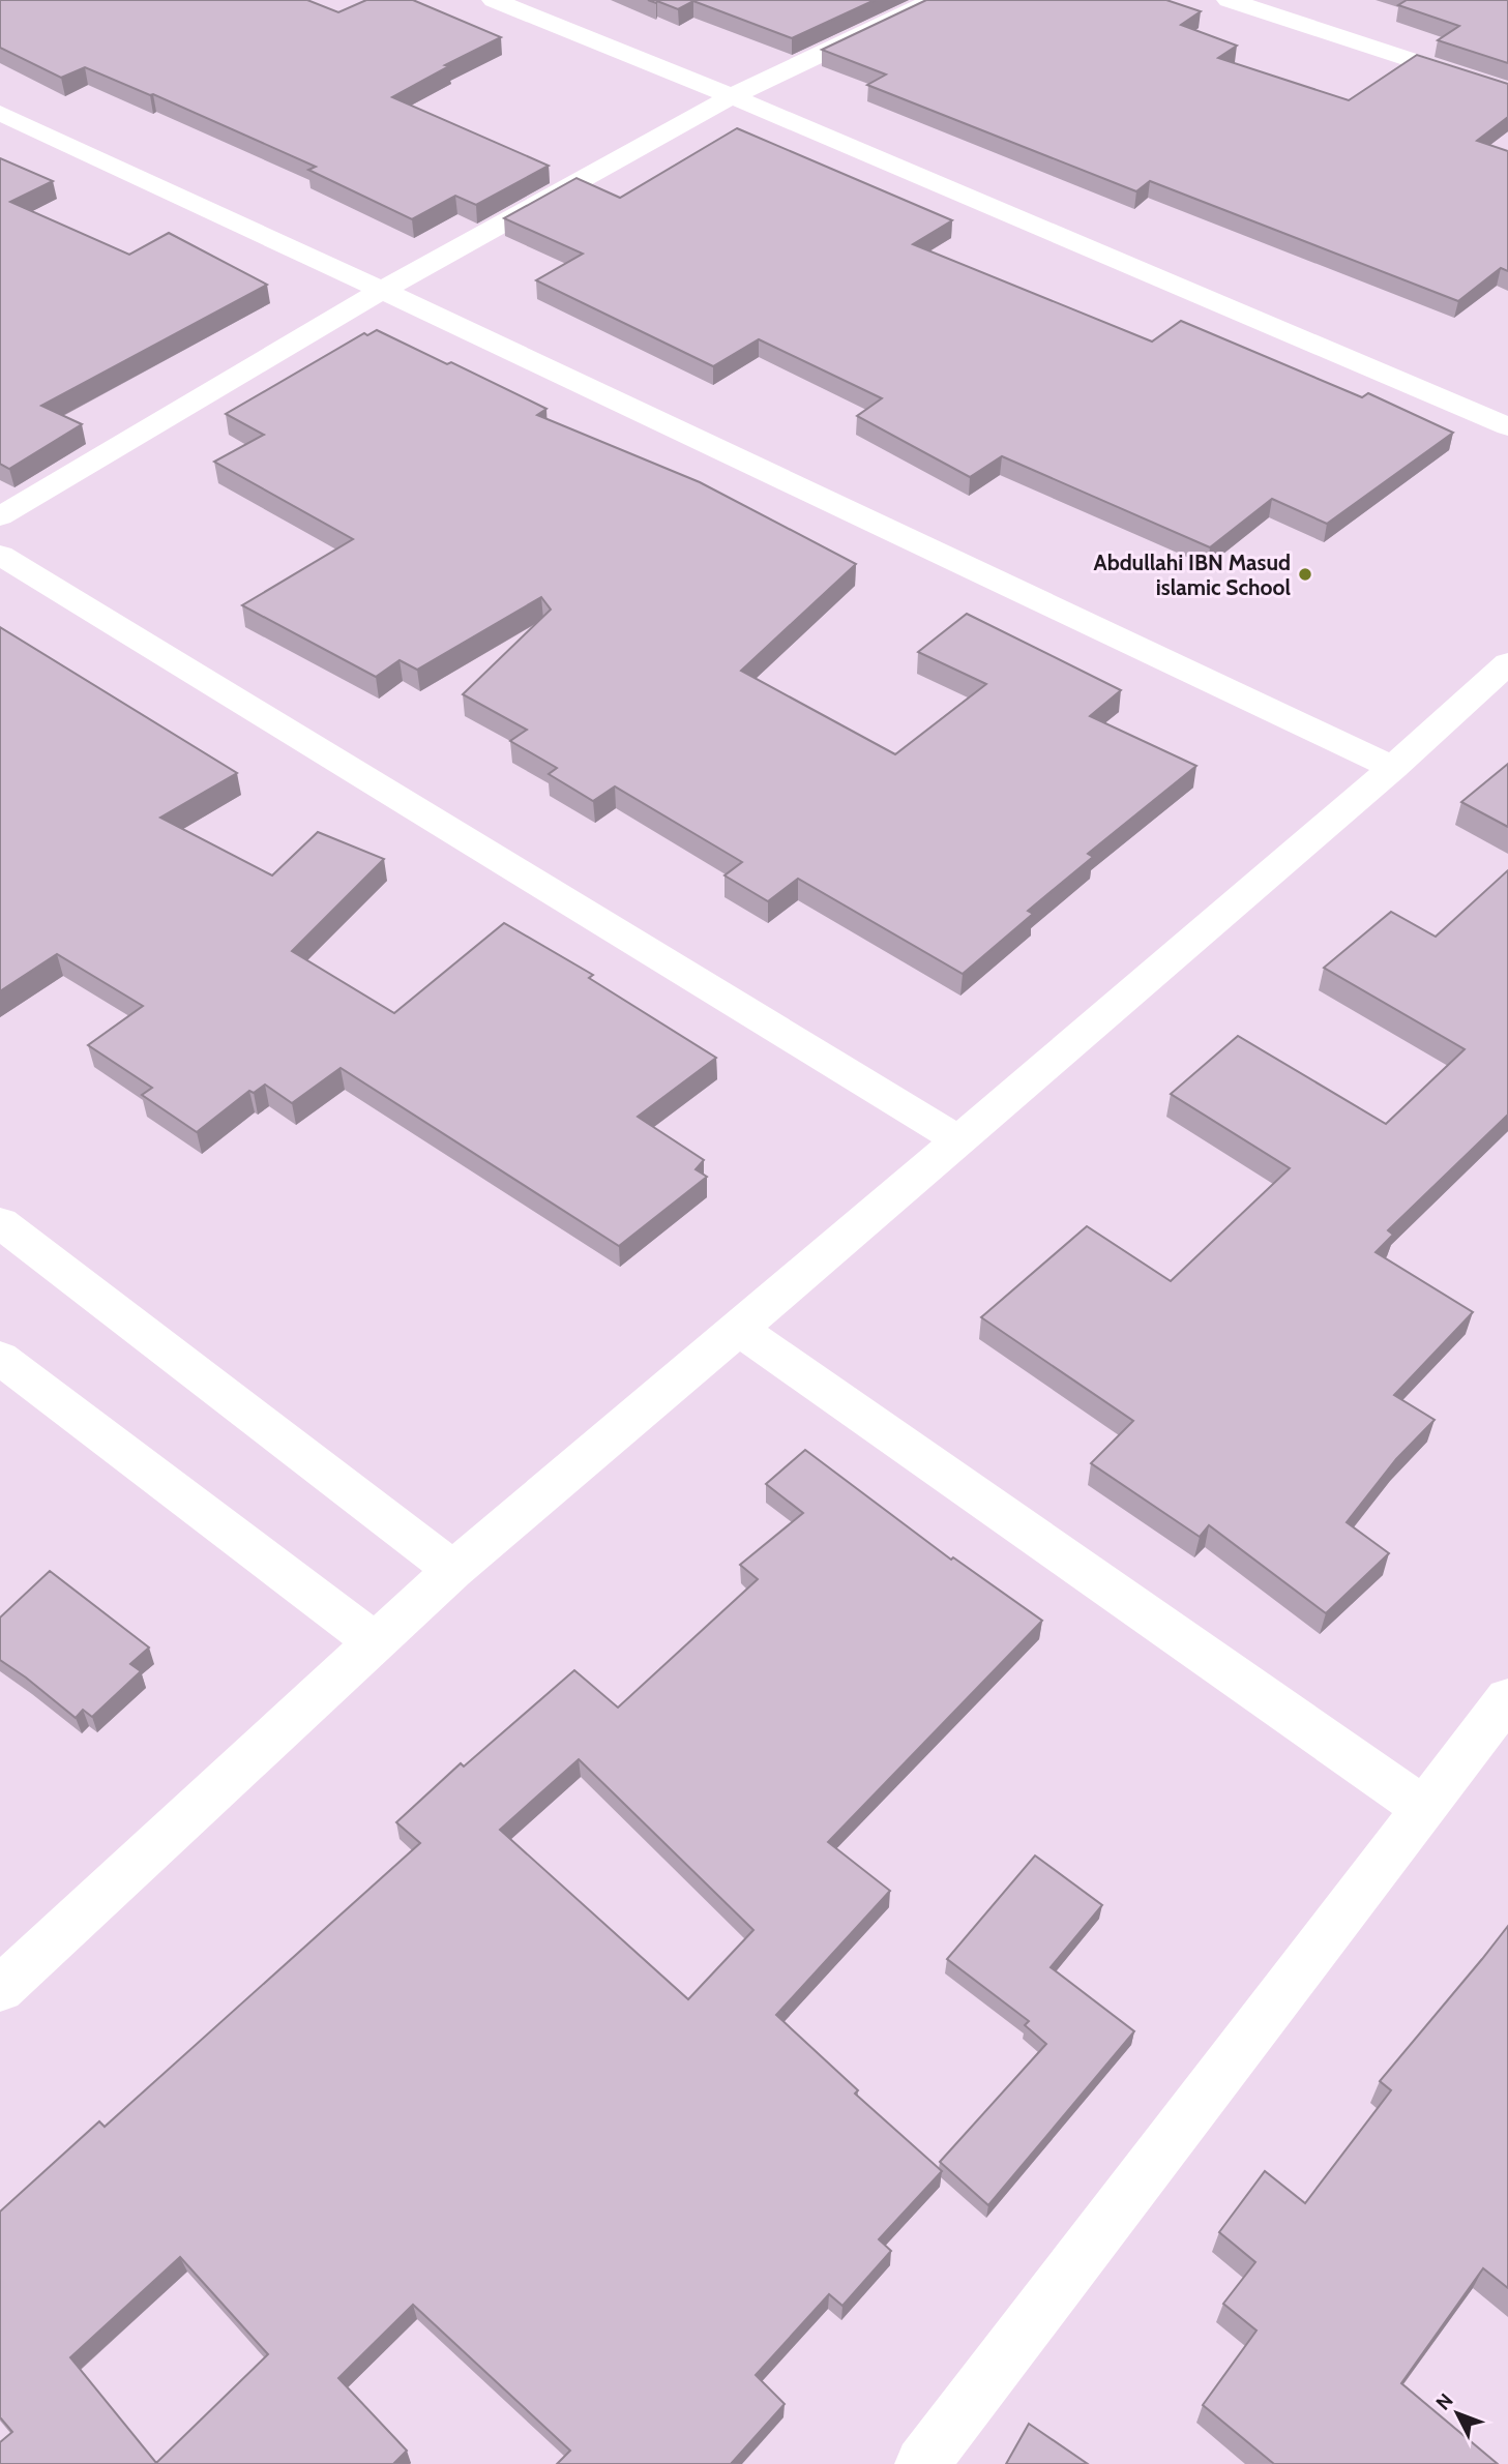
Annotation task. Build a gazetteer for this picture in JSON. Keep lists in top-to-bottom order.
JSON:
{
  "places": ["Abdullahi IBN Masud islamic School"],
  "north": "top left"
}
